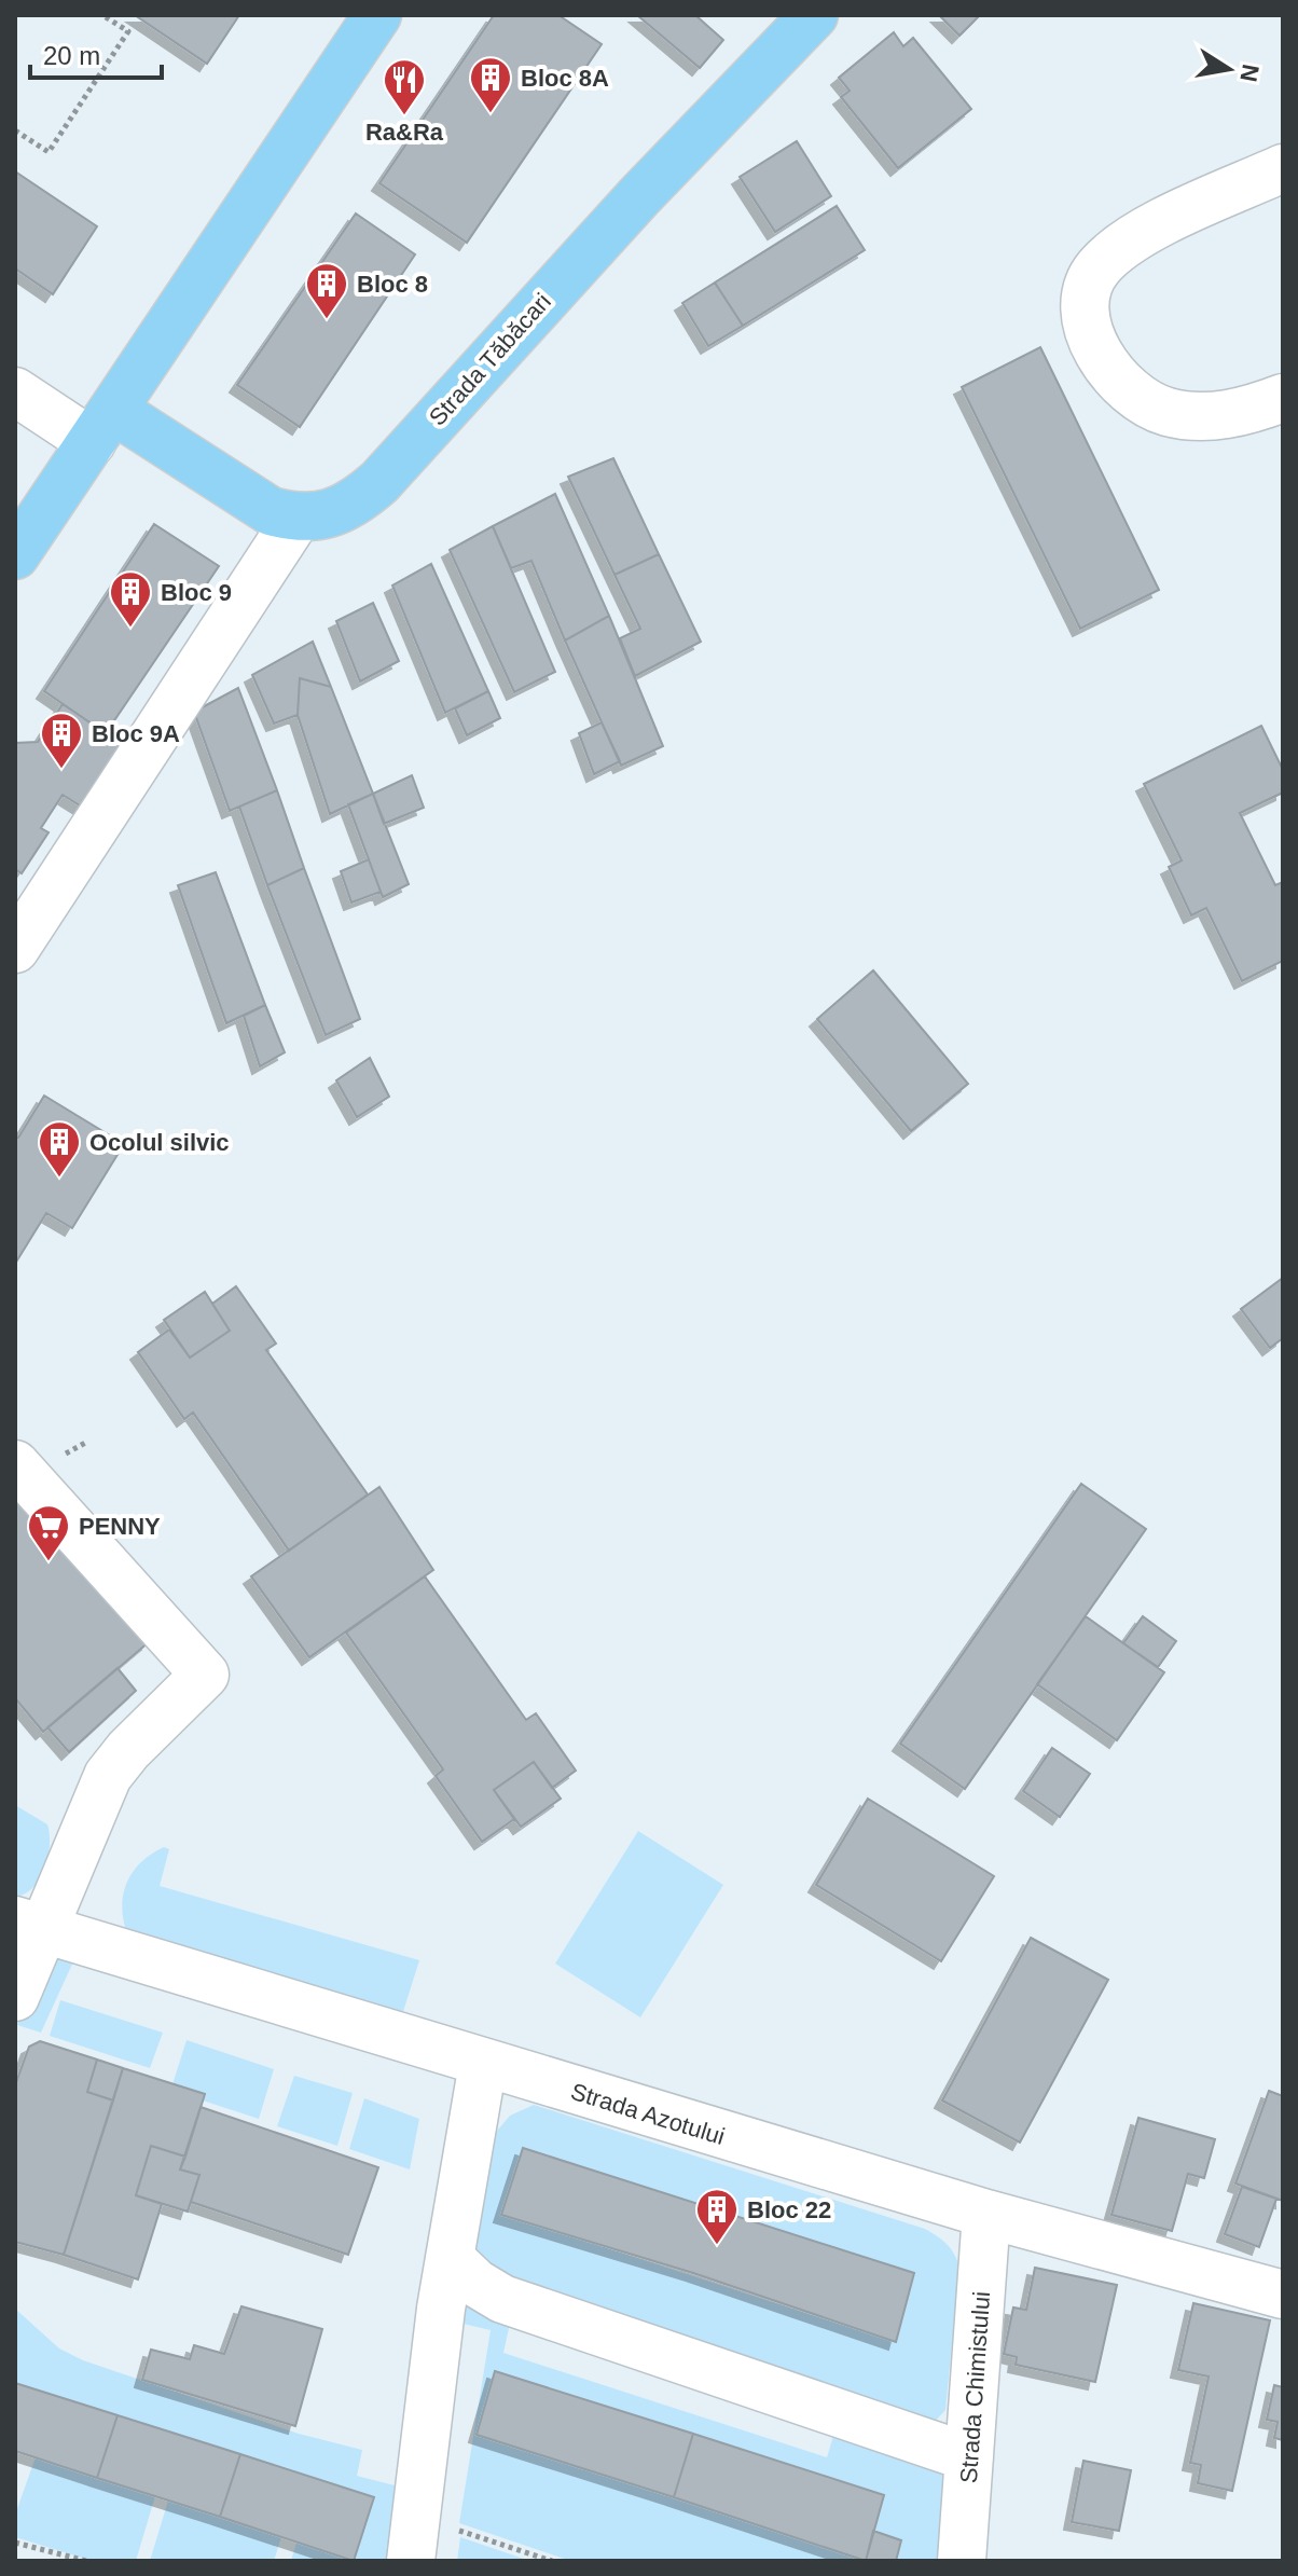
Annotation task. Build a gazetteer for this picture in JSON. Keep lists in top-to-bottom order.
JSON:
{
  "streets": {
    "main road": ["Strada Tăbăcari"],
    "street": ["Strada Azotului", "Strada Chimistului"]
  },
  "crossings": [
    ["Strada Azotului", "Strada Chimistului"]
  ],
  "places": {
    "building": [
      "Bloc 8A",
      "Bloc 8",
      "Bloc 9",
      "Bloc 9A",
      "Ocolul silvic",
      "Bloc 22"
    ],
    "restaurant": ["Ra&Ra"],
    "supermarket": ["PENNY"]
  },
  "scale_bar": "20 m",
  "north": "right"
}
